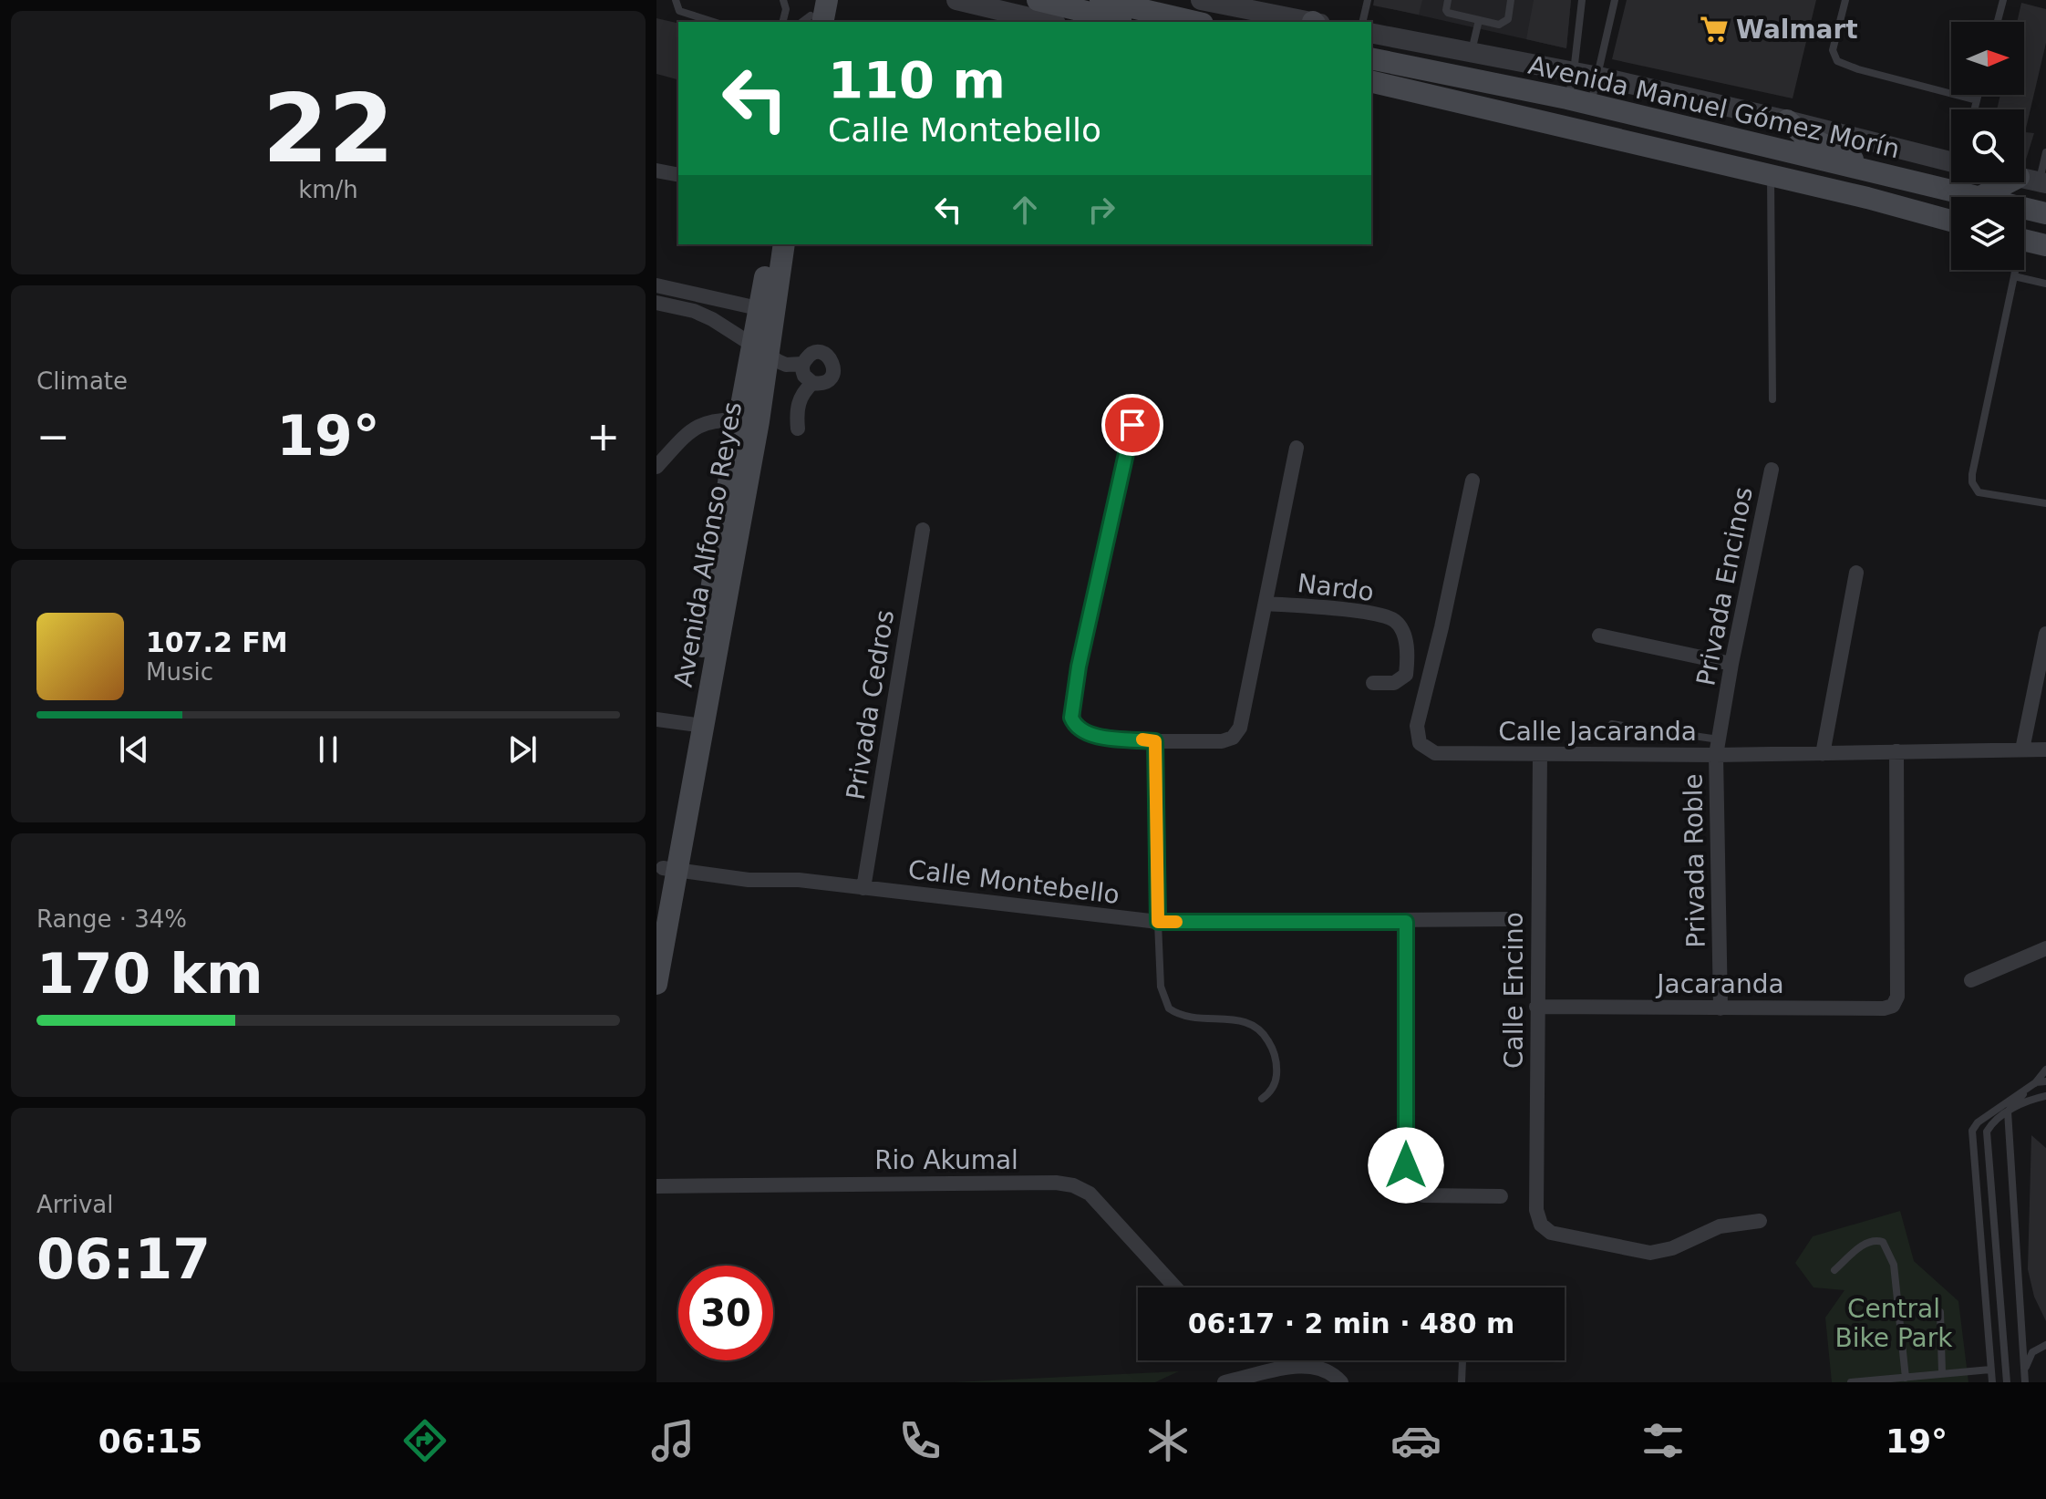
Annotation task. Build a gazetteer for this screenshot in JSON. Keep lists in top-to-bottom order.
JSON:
{
  "streets": {
    "main road": ["Avenida Manuel Gómez Morín", "Avenida Alfonso Reyes"],
    "street": [
      "Privada Encinos",
      "Nardo",
      "Privada Cedros",
      "Calle Jacaranda",
      "Privada Roble",
      "Calle Montebello",
      "Jacaranda",
      "Calle Encino",
      "Rio Akumal"
    ]
  },
  "crossings": [
    ["Avenida Alfonso Reyes", "Calle Montebello"],
    ["Privada Encinos", "Calle Jacaranda"],
    ["Privada Encinos", "Privada Roble"],
    ["Privada Cedros", "Calle Montebello"],
    ["Calle Jacaranda", "Privada Roble"],
    ["Calle Jacaranda", "Jacaranda"],
    ["Calle Jacaranda", "Calle Encino"],
    ["Privada Roble", "Jacaranda"],
    ["Jacaranda", "Calle Encino"]
  ],
  "parks": ["Central Bike Park"],
  "places": {
    "supermarket": ["Walmart"]
  },
  "north": "right",
  "page": {
    "tile": [
      ["22", "km/h"],
      "Climate",
      ["Range · 34%", "170 km"],
      ["Arrival", "06:17"]
    ],
    "turn": ["110 m", "Calle Montebello"],
    "heat": ["−", "19°", "+"],
    "song": ["107.2 FM", "Music"],
    "limit": "30",
    "trip": "06:17 · 2 min · 480 m",
    "tabs": ["06:15", "19°"]
  }
}
